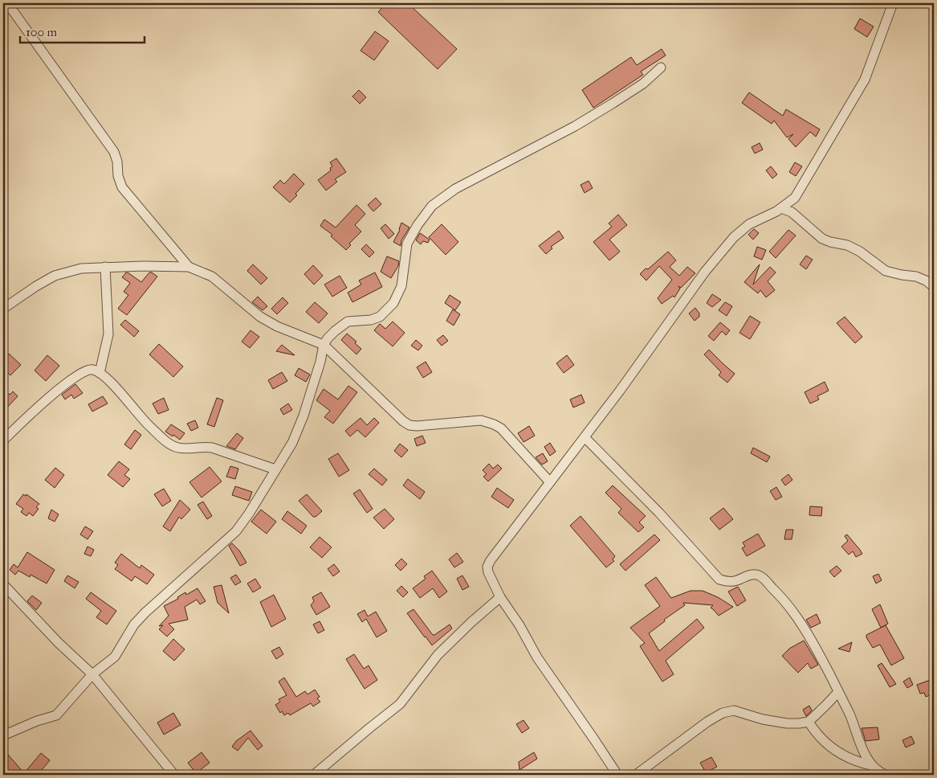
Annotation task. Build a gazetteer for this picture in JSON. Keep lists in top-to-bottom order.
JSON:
{
  "scale_bar": "100 m"
}
